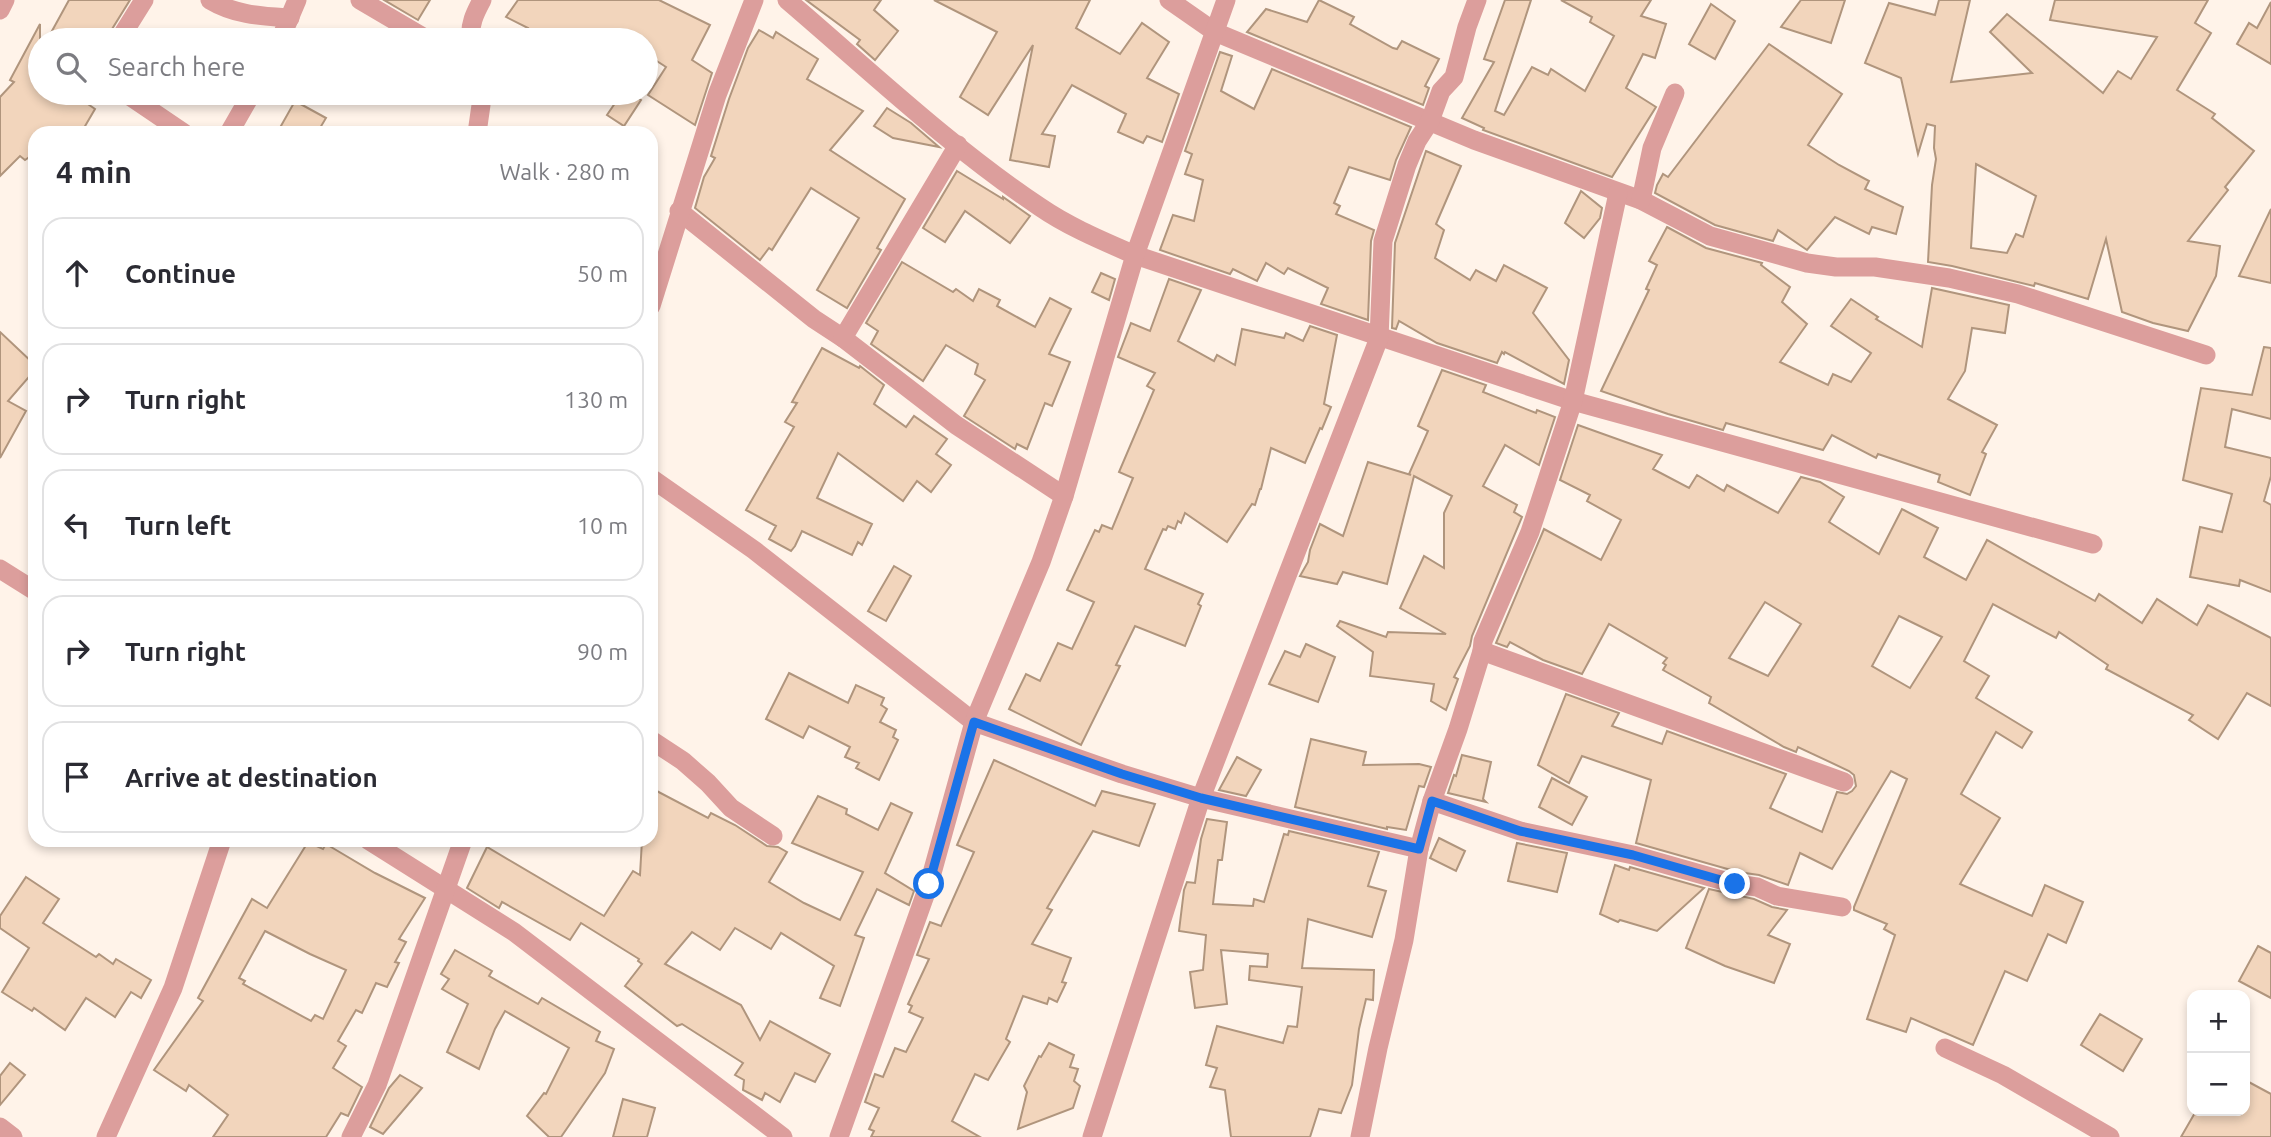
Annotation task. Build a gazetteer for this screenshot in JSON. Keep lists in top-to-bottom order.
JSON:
{
  "page": {
    "search": "Search here",
    "heading": ["4 min", "Walk · 280 m"],
    "list": [
      ["Continue", "50 m"],
      ["Turn right", "130 m"],
      ["Turn left", "10 m"],
      ["Turn right", "90 m"],
      "Arrive at destination"
    ],
    "map_buttons": ["+", "−"]
  }
}
